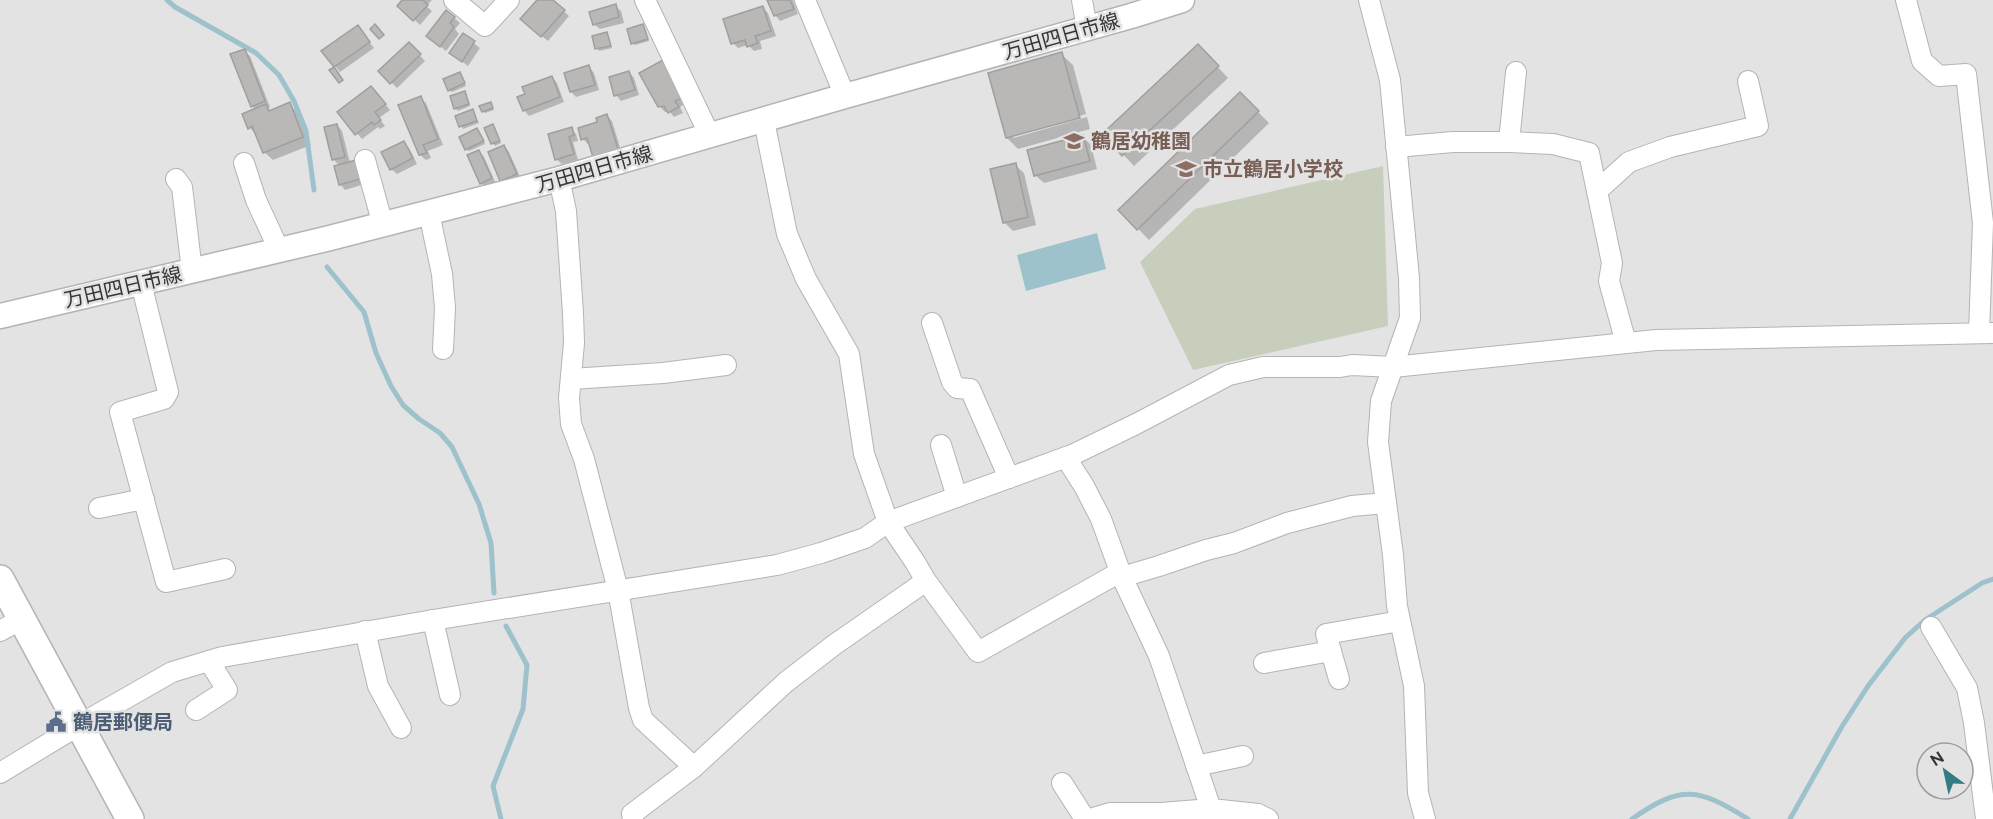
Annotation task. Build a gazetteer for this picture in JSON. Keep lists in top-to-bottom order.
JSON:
{
  "streets": {
    "main road": ["万田四日市線"]
  },
  "places": {
    "school or university": ["鶴居幼稚園", "市立鶴居小学校"],
    "public building": ["鶴居郵便局"]
  },
  "north": "top left"
}
